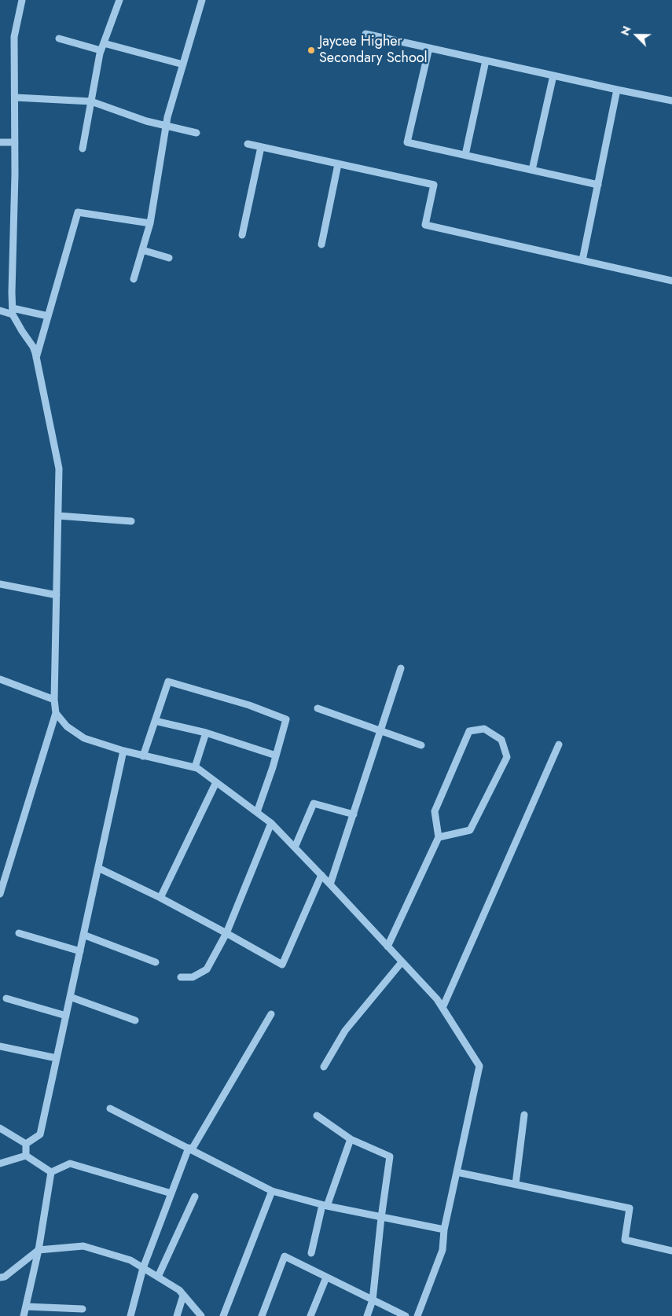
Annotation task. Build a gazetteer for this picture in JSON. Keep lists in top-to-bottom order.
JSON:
{
  "places": ["Jaycee Higher Secondary School"],
  "north": "top left"
}
